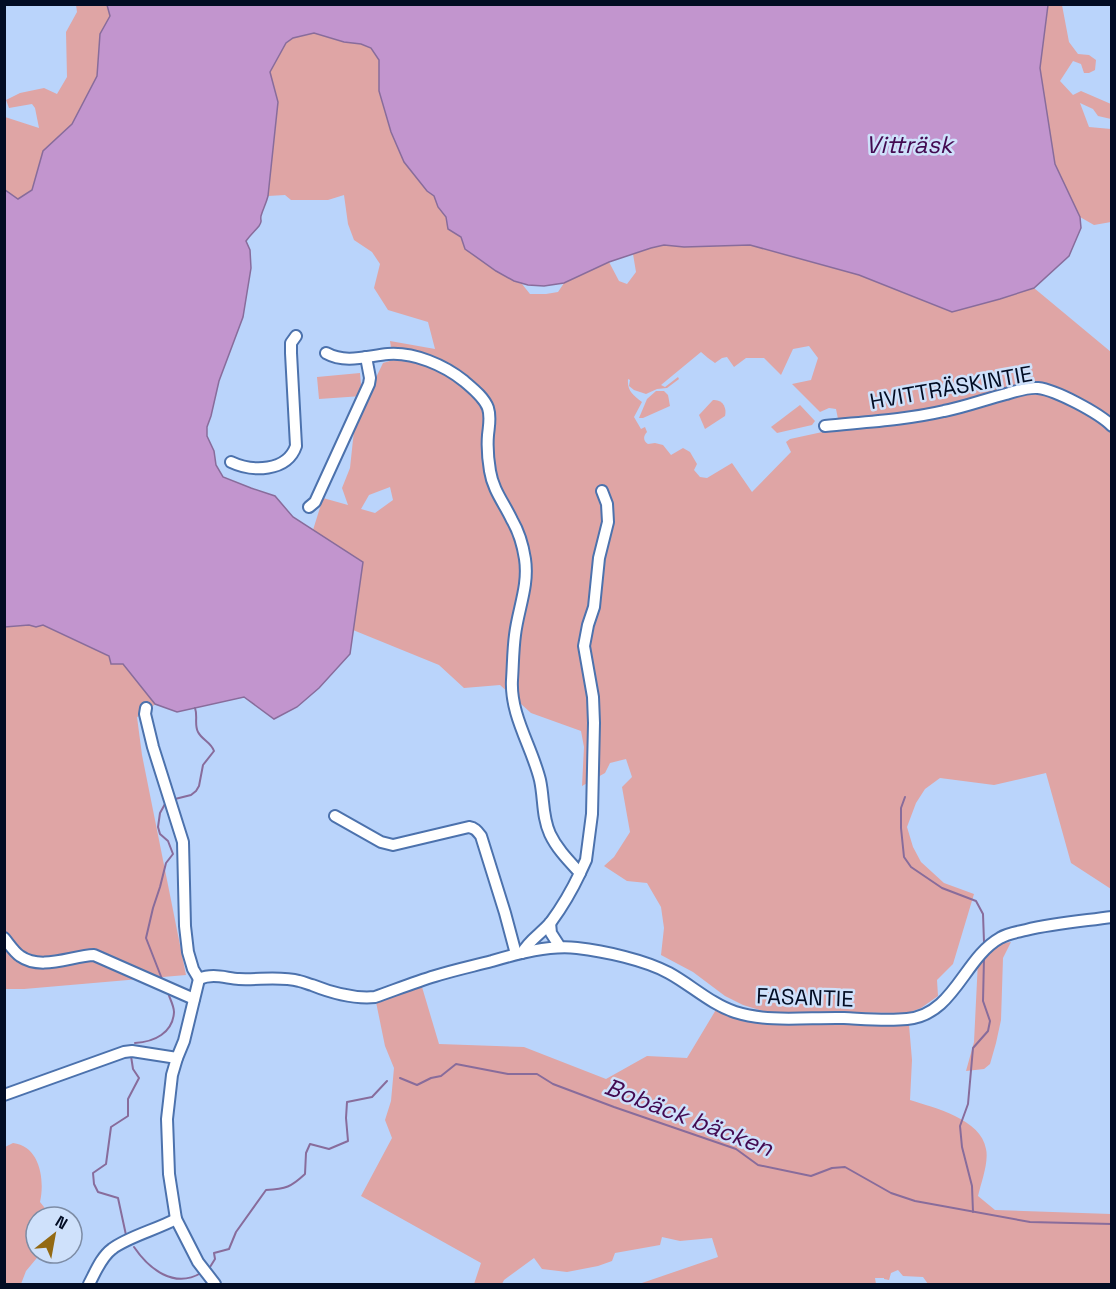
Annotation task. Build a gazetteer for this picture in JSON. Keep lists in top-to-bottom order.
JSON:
{
  "streets": {
    "street": ["HVITTRÄSKINTIE", "FASANTIE"]
  },
  "water": ["Vitträsk", "Bobäck bäcken"],
  "north": "top right"
}
